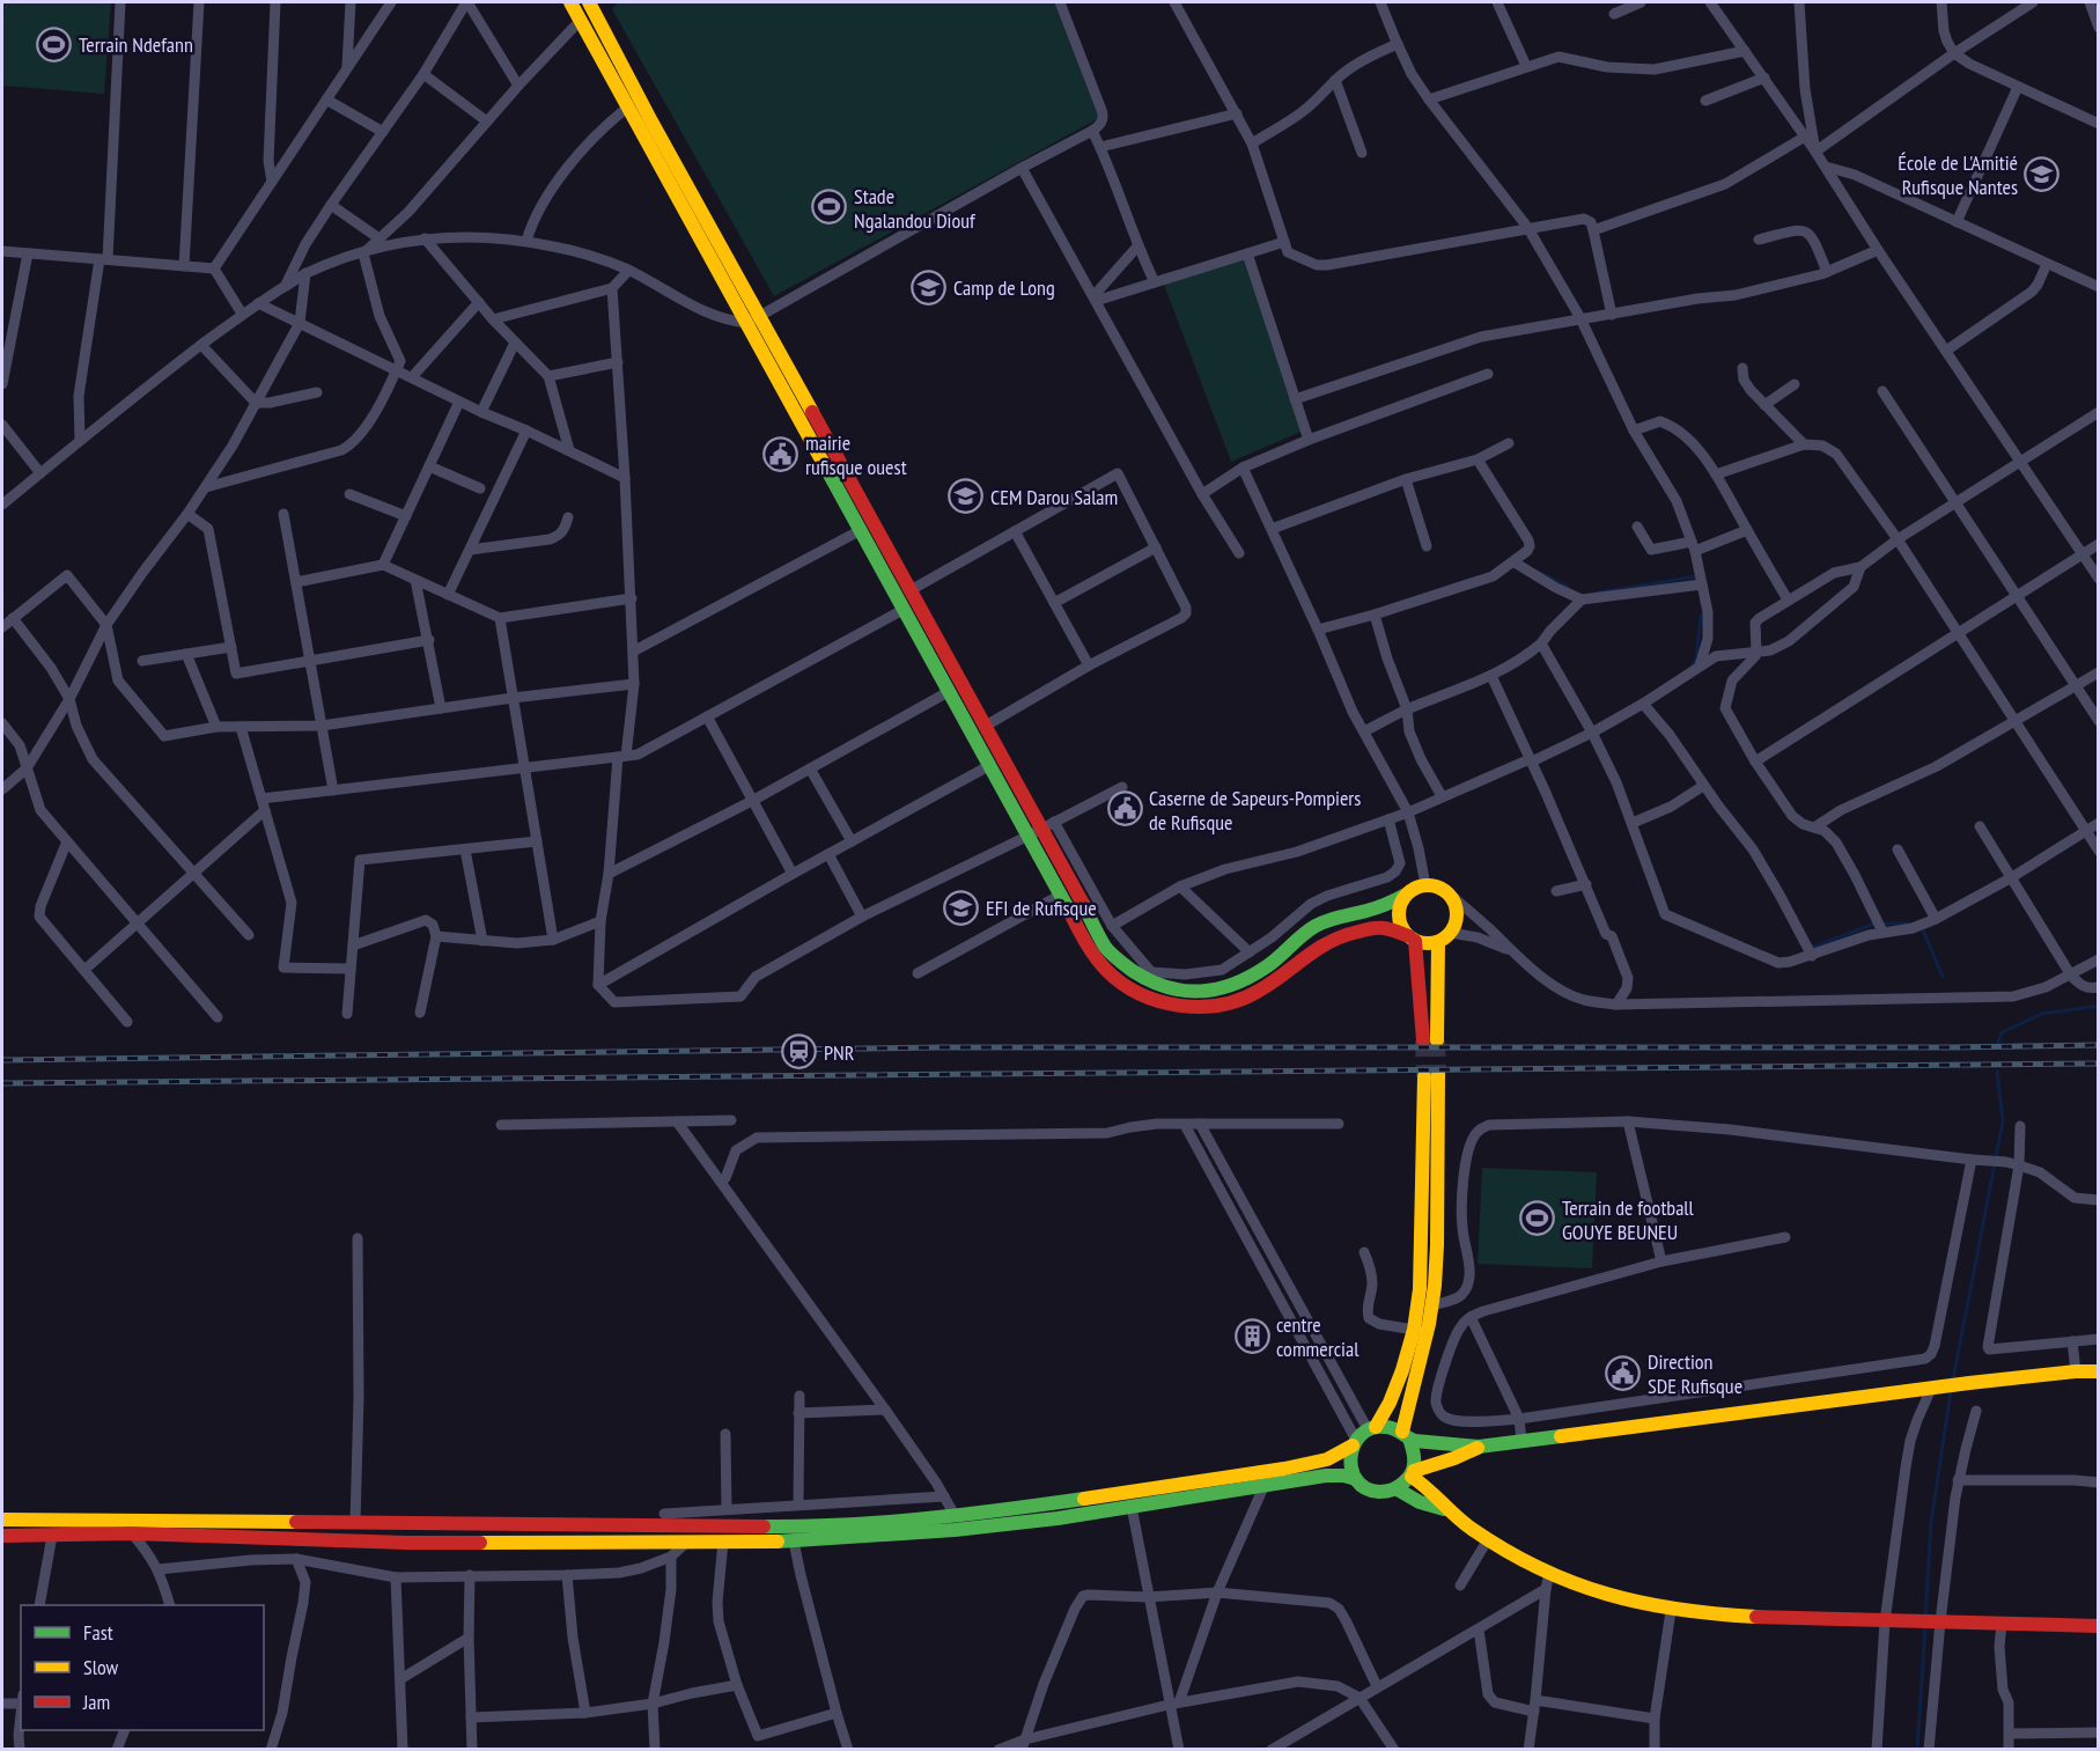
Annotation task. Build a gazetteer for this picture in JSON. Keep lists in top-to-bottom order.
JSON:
{
  "places": {
    "sports": ["Terrain Ndefann", "Stade Ngalandou Diouf", "Terrain de football GOUYE BEUNEU"],
    "school or university": [
      "École de L'Amitié Rufisque Nantes",
      "Camp de Long",
      "CEM Darou Salam",
      "EFI de Rufisque"
    ],
    "public building": ["mairie rufisque ouest", "Caserne de Sapeurs-Pompiers de Rufisque", "Direction SDE Rufisque"],
    "station": ["PNR"],
    "building": ["centre commercial"]
  },
  "legend": ["Fast", "Slow", "Jam"]
}
